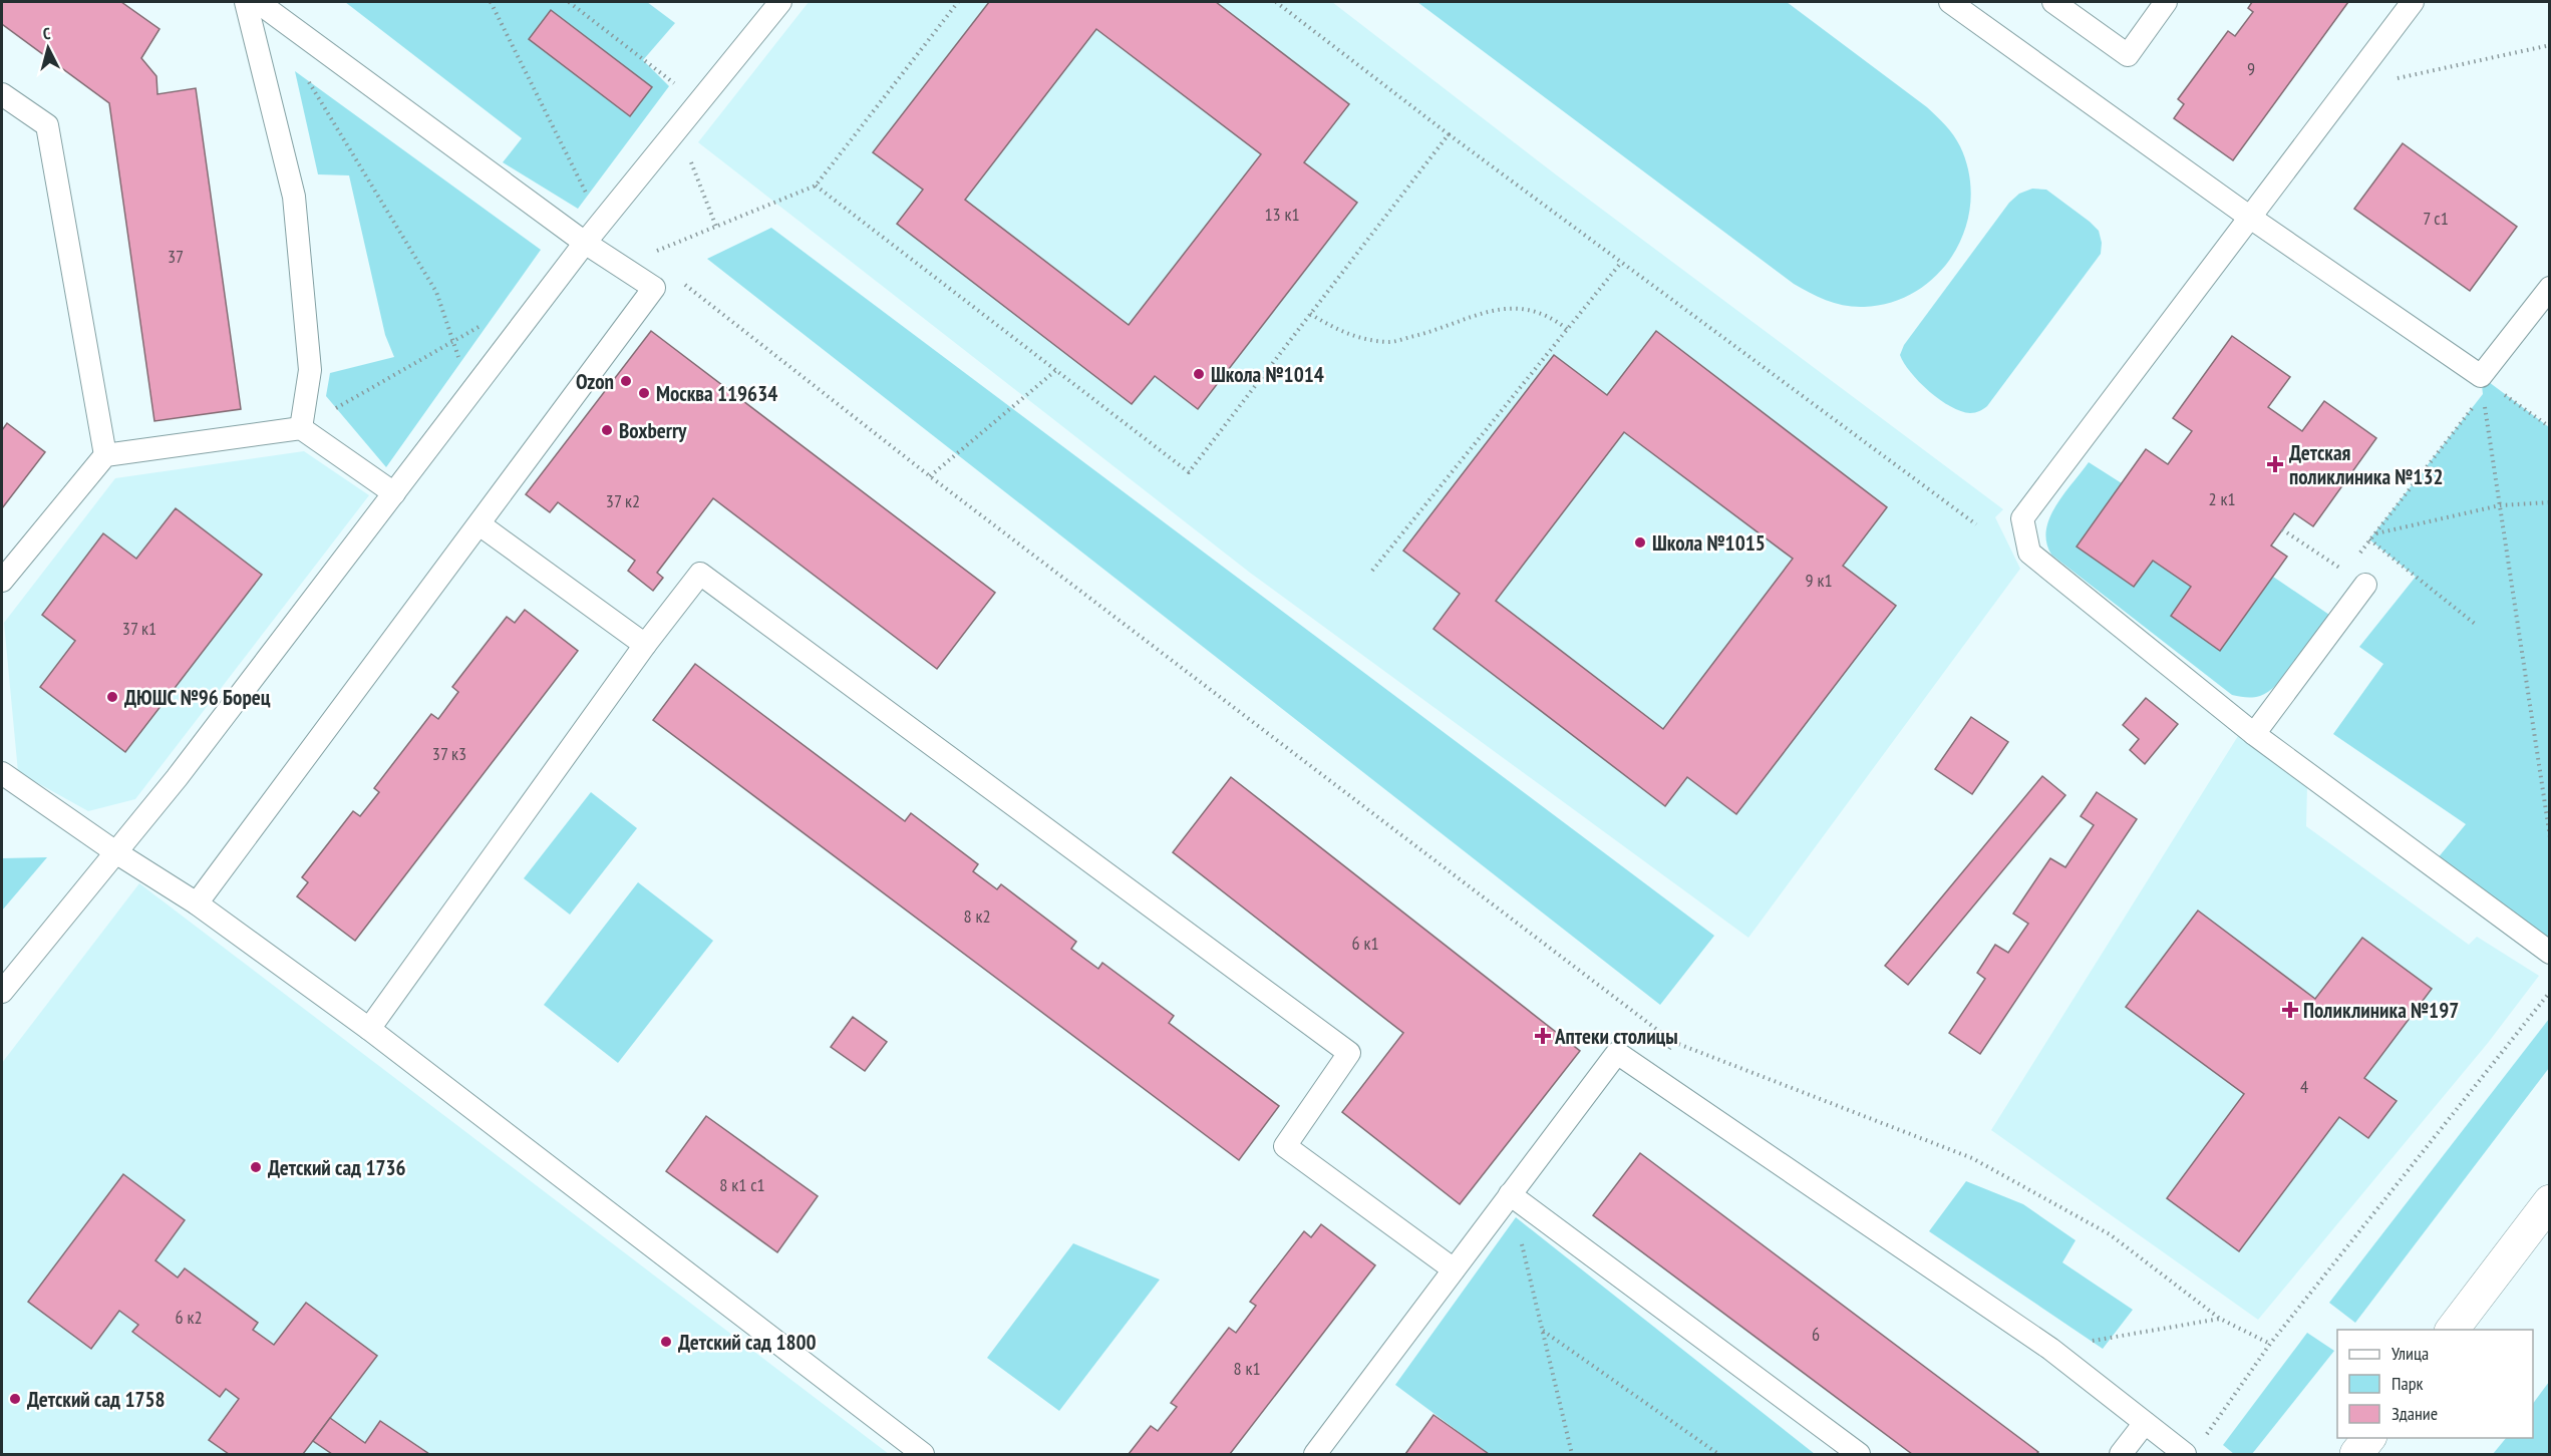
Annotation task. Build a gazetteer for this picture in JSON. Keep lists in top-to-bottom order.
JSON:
{
  "places": {
    "other": [
      "Школа №1014",
      "Ozon",
      "Москва 119634",
      "Boxberry",
      "Школа №1015",
      "ДЮШС №96 Борец",
      "Детский сад 1736",
      "Детский сад 1800",
      "Детский сад 1758"
    ],
    "health": ["Детская поликлиника №132", "Поликлиника №197", "Аптеки столицы"]
  },
  "house_numbers": [
    "9",
    "13 к1",
    "7 с1",
    "37",
    "2 к1",
    "37 к2",
    "9 к1",
    "37 к1",
    "37 к3",
    "8 к2",
    "6 к1",
    "4",
    "8 к1 с1",
    "6 к2",
    "6",
    "8 к1"
  ],
  "legend": ["Улица", "Парк", "Здание"],
  "north": "top"
}
